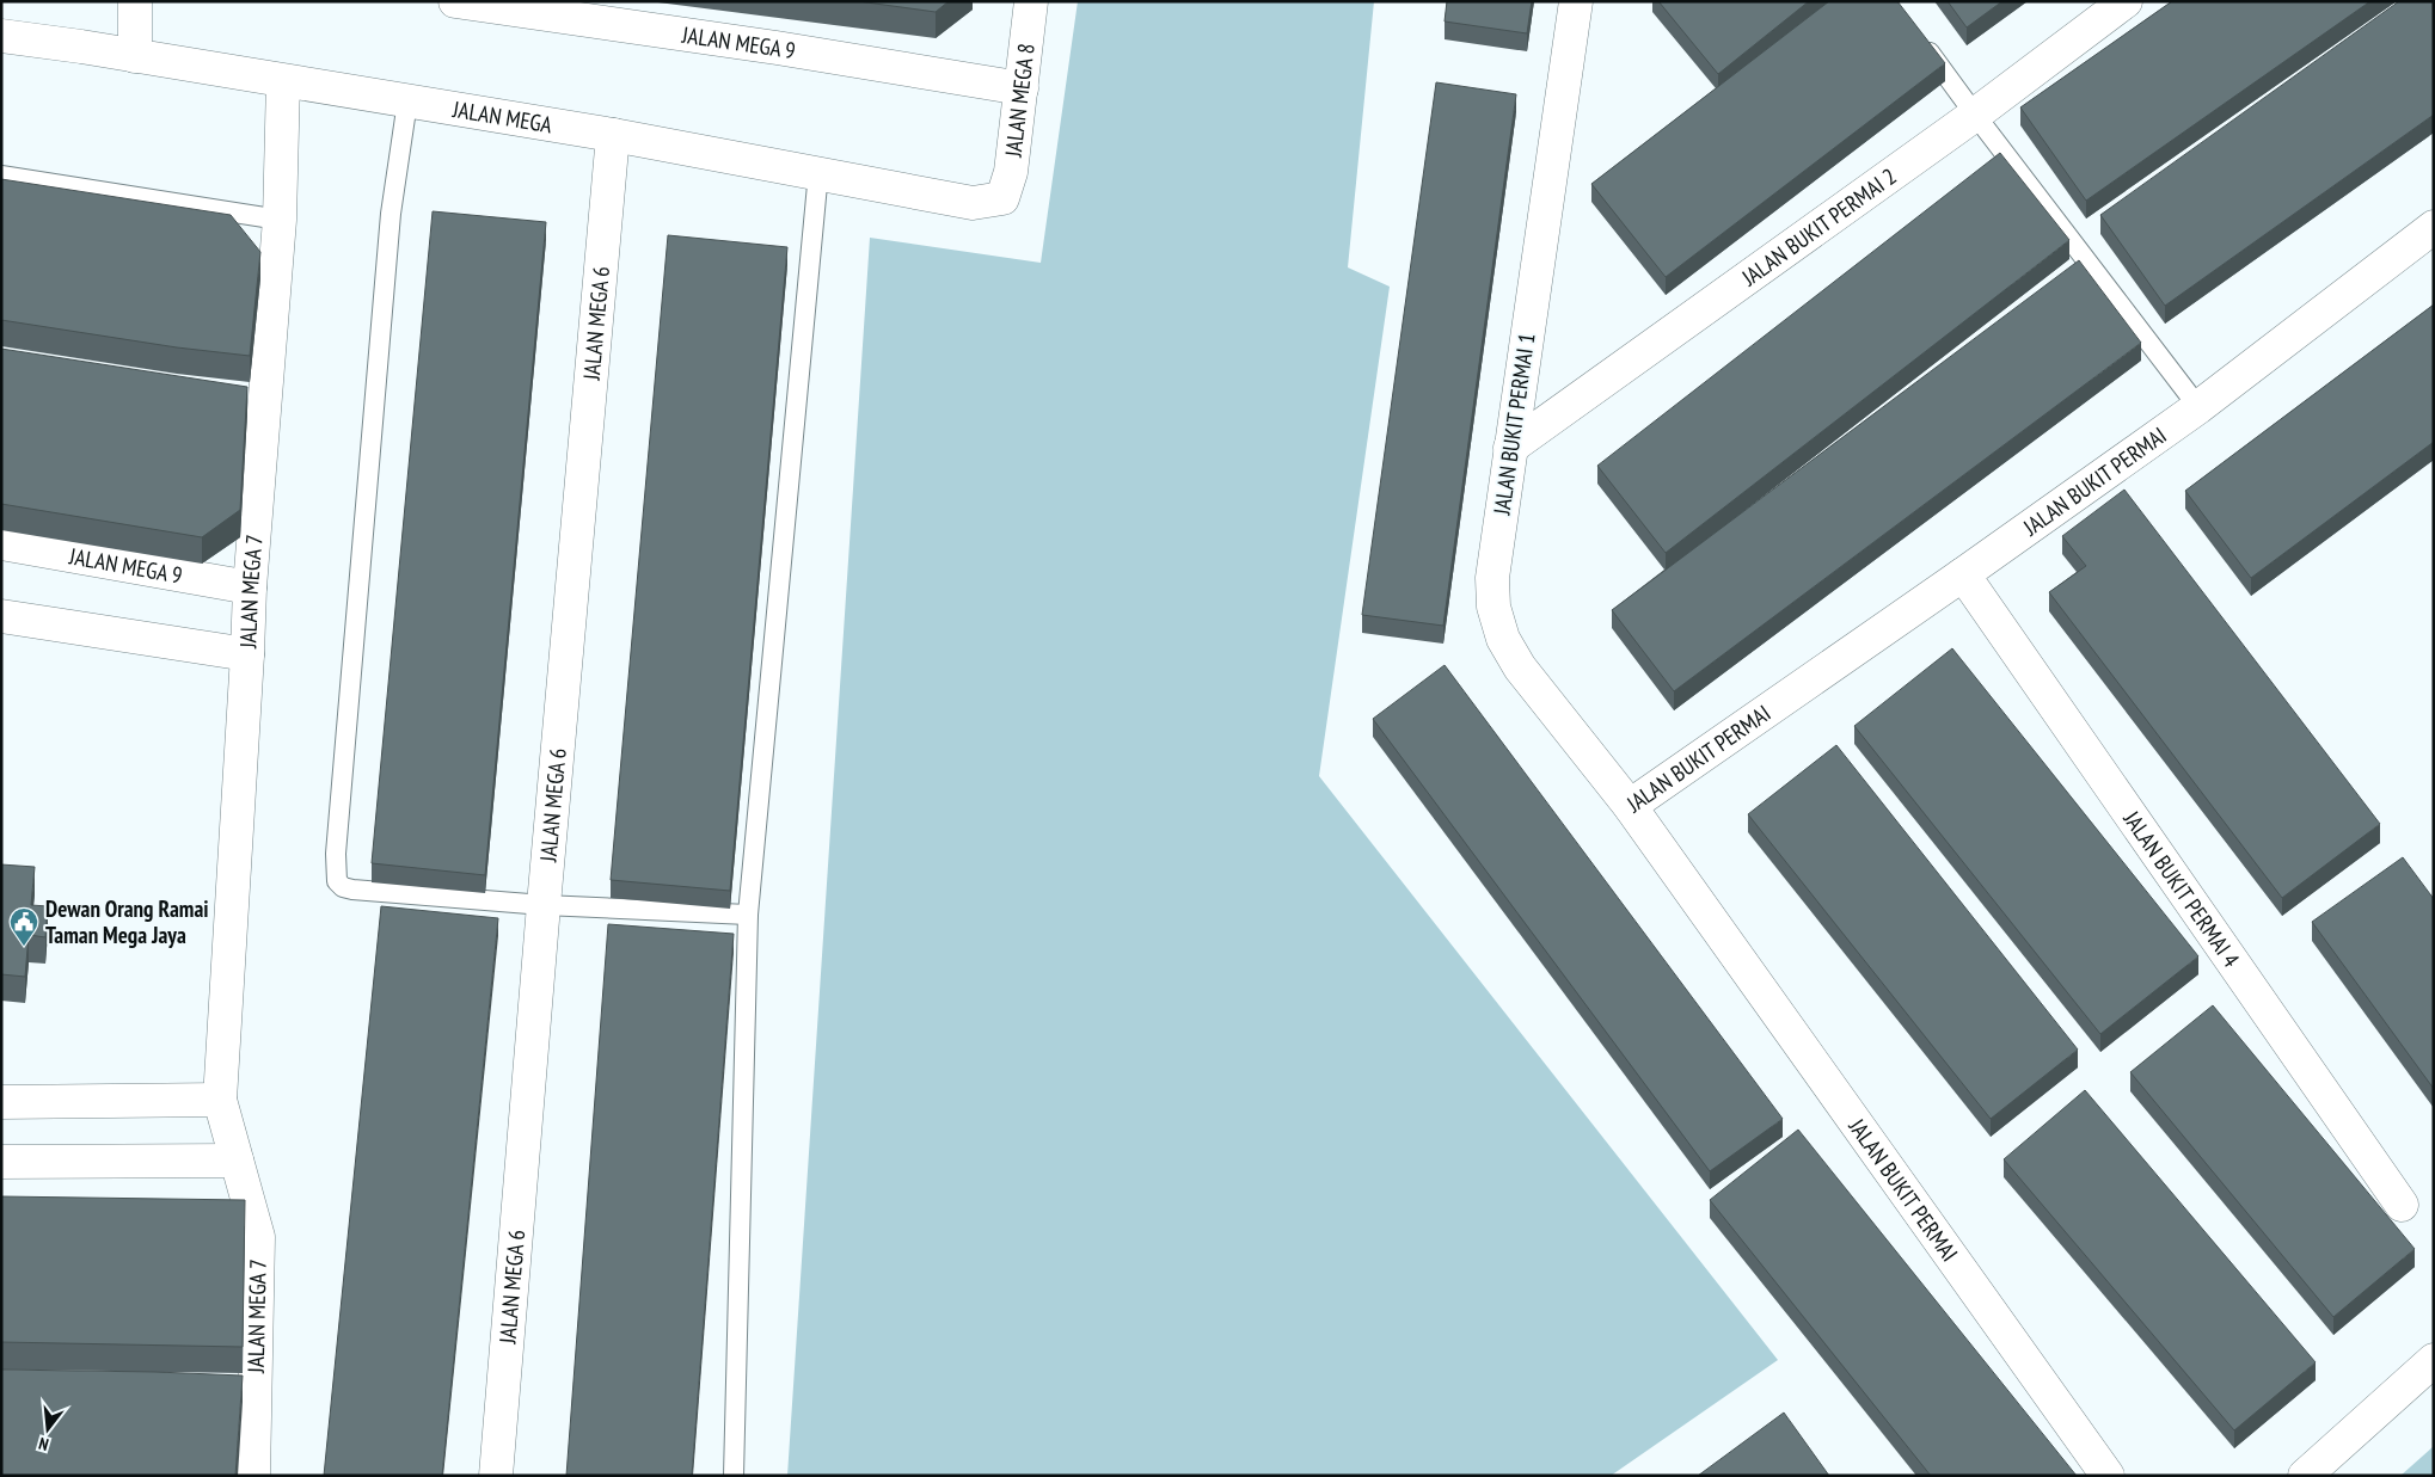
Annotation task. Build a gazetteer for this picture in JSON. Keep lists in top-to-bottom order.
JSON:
{
  "streets": {
    "street": [
      "JALAN MEGA 9",
      "JALAN MEGA 8",
      "JALAN MEGA",
      "JALAN BUKIT PERMAI 2",
      "JALAN MEGA 6",
      "JALAN BUKIT PERMAI 1",
      "JALAN BUKIT PERMAI",
      "JALAN MEGA 7",
      "JALAN BUKIT PERMAI 4"
    ]
  },
  "crossings": [
    ["JALAN MEGA 9", "JALAN MEGA 8"],
    ["JALAN MEGA 9", "JALAN MEGA 7"],
    ["JALAN MEGA 8", "JALAN MEGA"],
    ["JALAN MEGA", "JALAN MEGA 6"],
    ["JALAN MEGA", "JALAN MEGA 7"],
    ["JALAN BUKIT PERMAI 2", "JALAN BUKIT PERMAI 1"],
    ["JALAN BUKIT PERMAI 1", "JALAN BUKIT PERMAI"],
    ["JALAN BUKIT PERMAI", "JALAN BUKIT PERMAI 4"]
  ],
  "places": {
    "public building": ["Dewan Orang Ramai Taman Mega Jaya"]
  },
  "north": "bottom"
}
